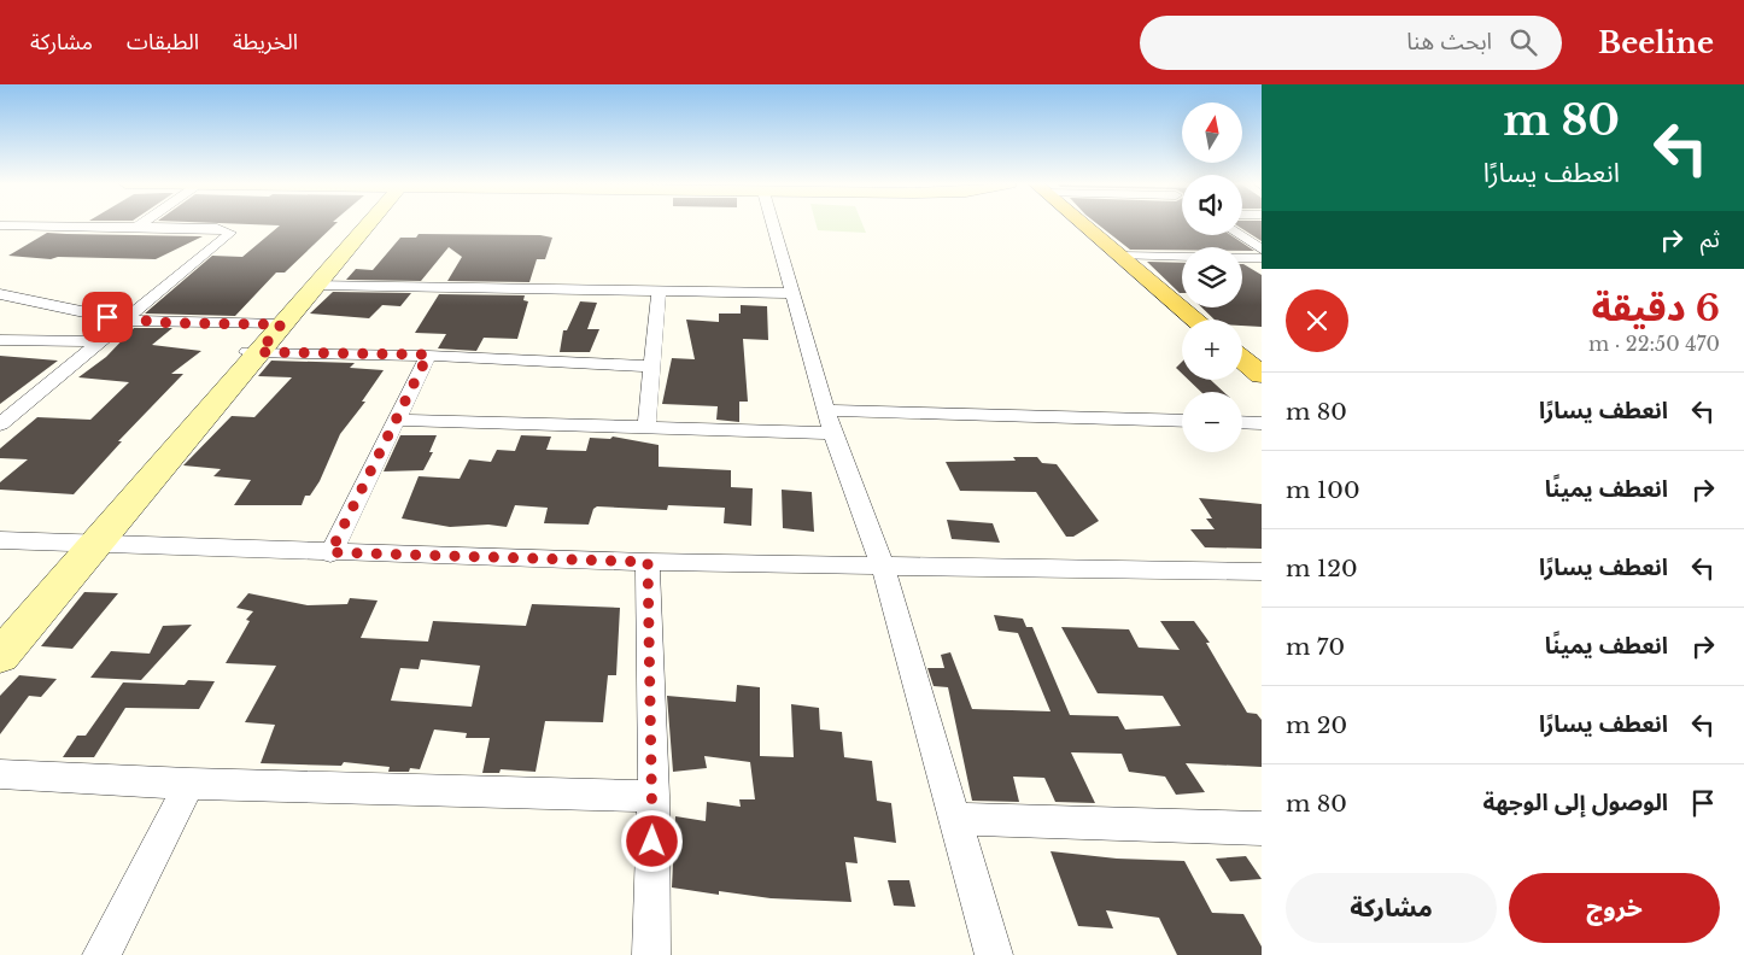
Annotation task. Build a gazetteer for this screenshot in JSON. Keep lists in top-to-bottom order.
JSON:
{
  "north": "top",
  "page": {
    "header": "Beeline",
    "search": "ابحث هنا",
    "nav": ["الخريطة", "الطبقات", "مشاركة"],
    "turn": ["80 m", "انعطف يسارًا"],
    "map_buttons": ["+", "−"],
    "then": "ثم",
    "heading": ["6 دقيقة", "470 m · 22:50"],
    "list": [
      {
        "name": "انعطف يسارًا",
        "value": "80 m"
      },
      {
        "name": "انعطف يمينًا",
        "value": "100 m"
      },
      {
        "name": "انعطف يسارًا",
        "value": "120 m"
      },
      {
        "name": "انعطف يمينًا",
        "value": "70 m"
      },
      {
        "name": "انعطف يسارًا",
        "value": "20 m"
      },
      {
        "name": "الوصول إلى الوجهة",
        "value": "80 m"
      }
    ],
    "buttons": ["خروج", "مشاركة"]
  }
}
